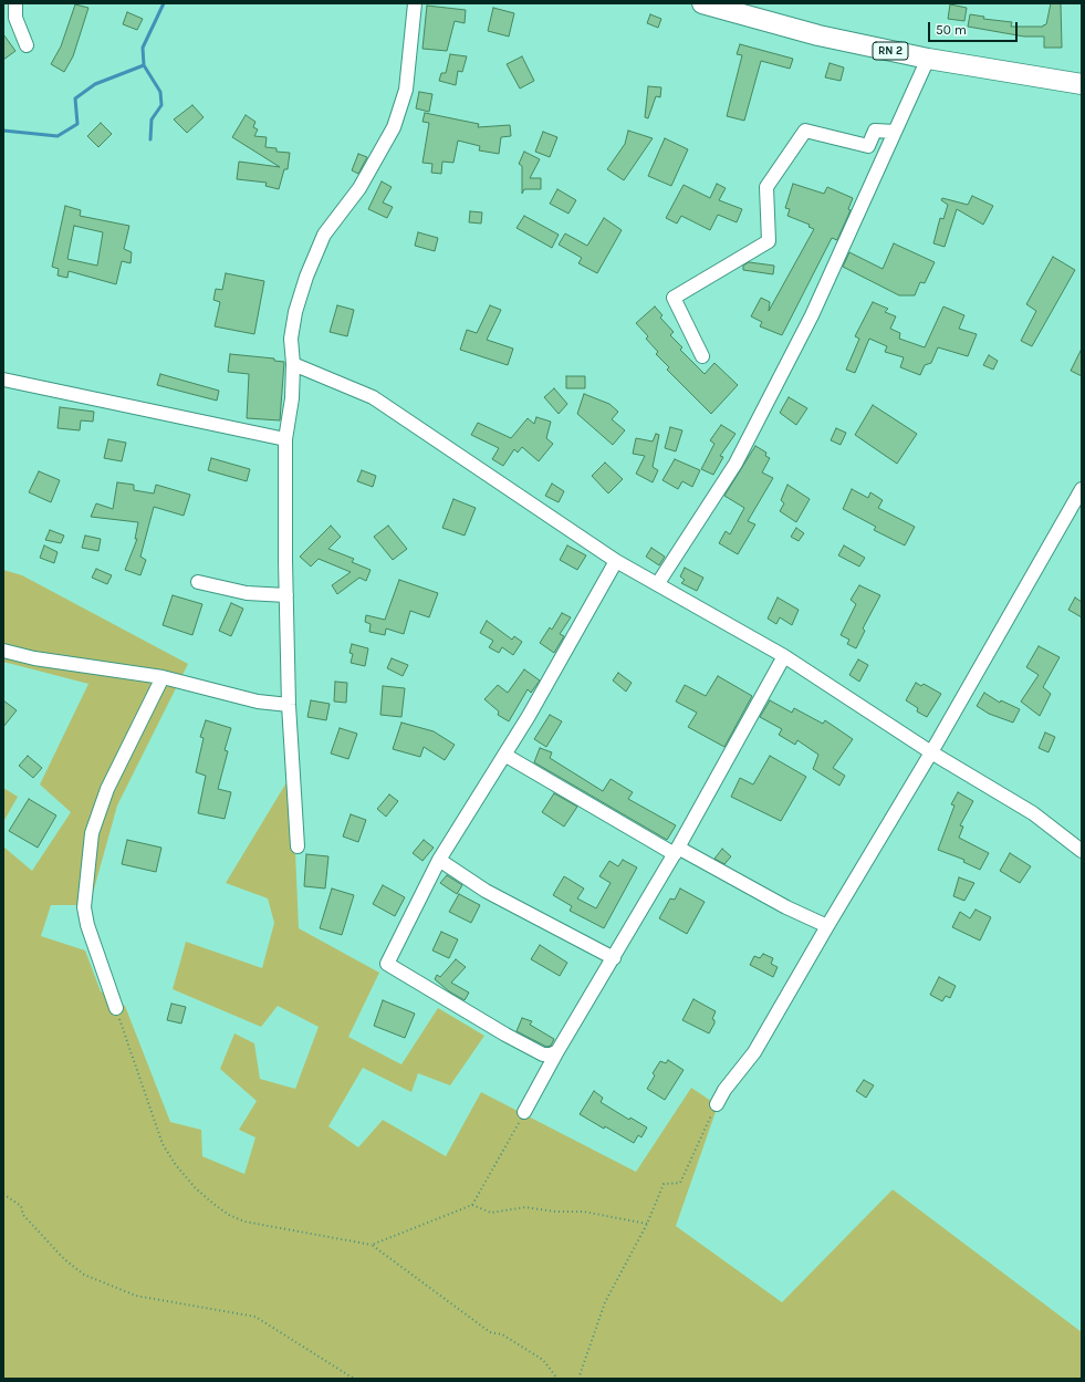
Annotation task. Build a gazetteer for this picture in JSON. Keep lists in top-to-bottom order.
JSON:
{
  "streets": {
    "main road": ["RN 2"]
  },
  "scale_bar": "50 m"
}
